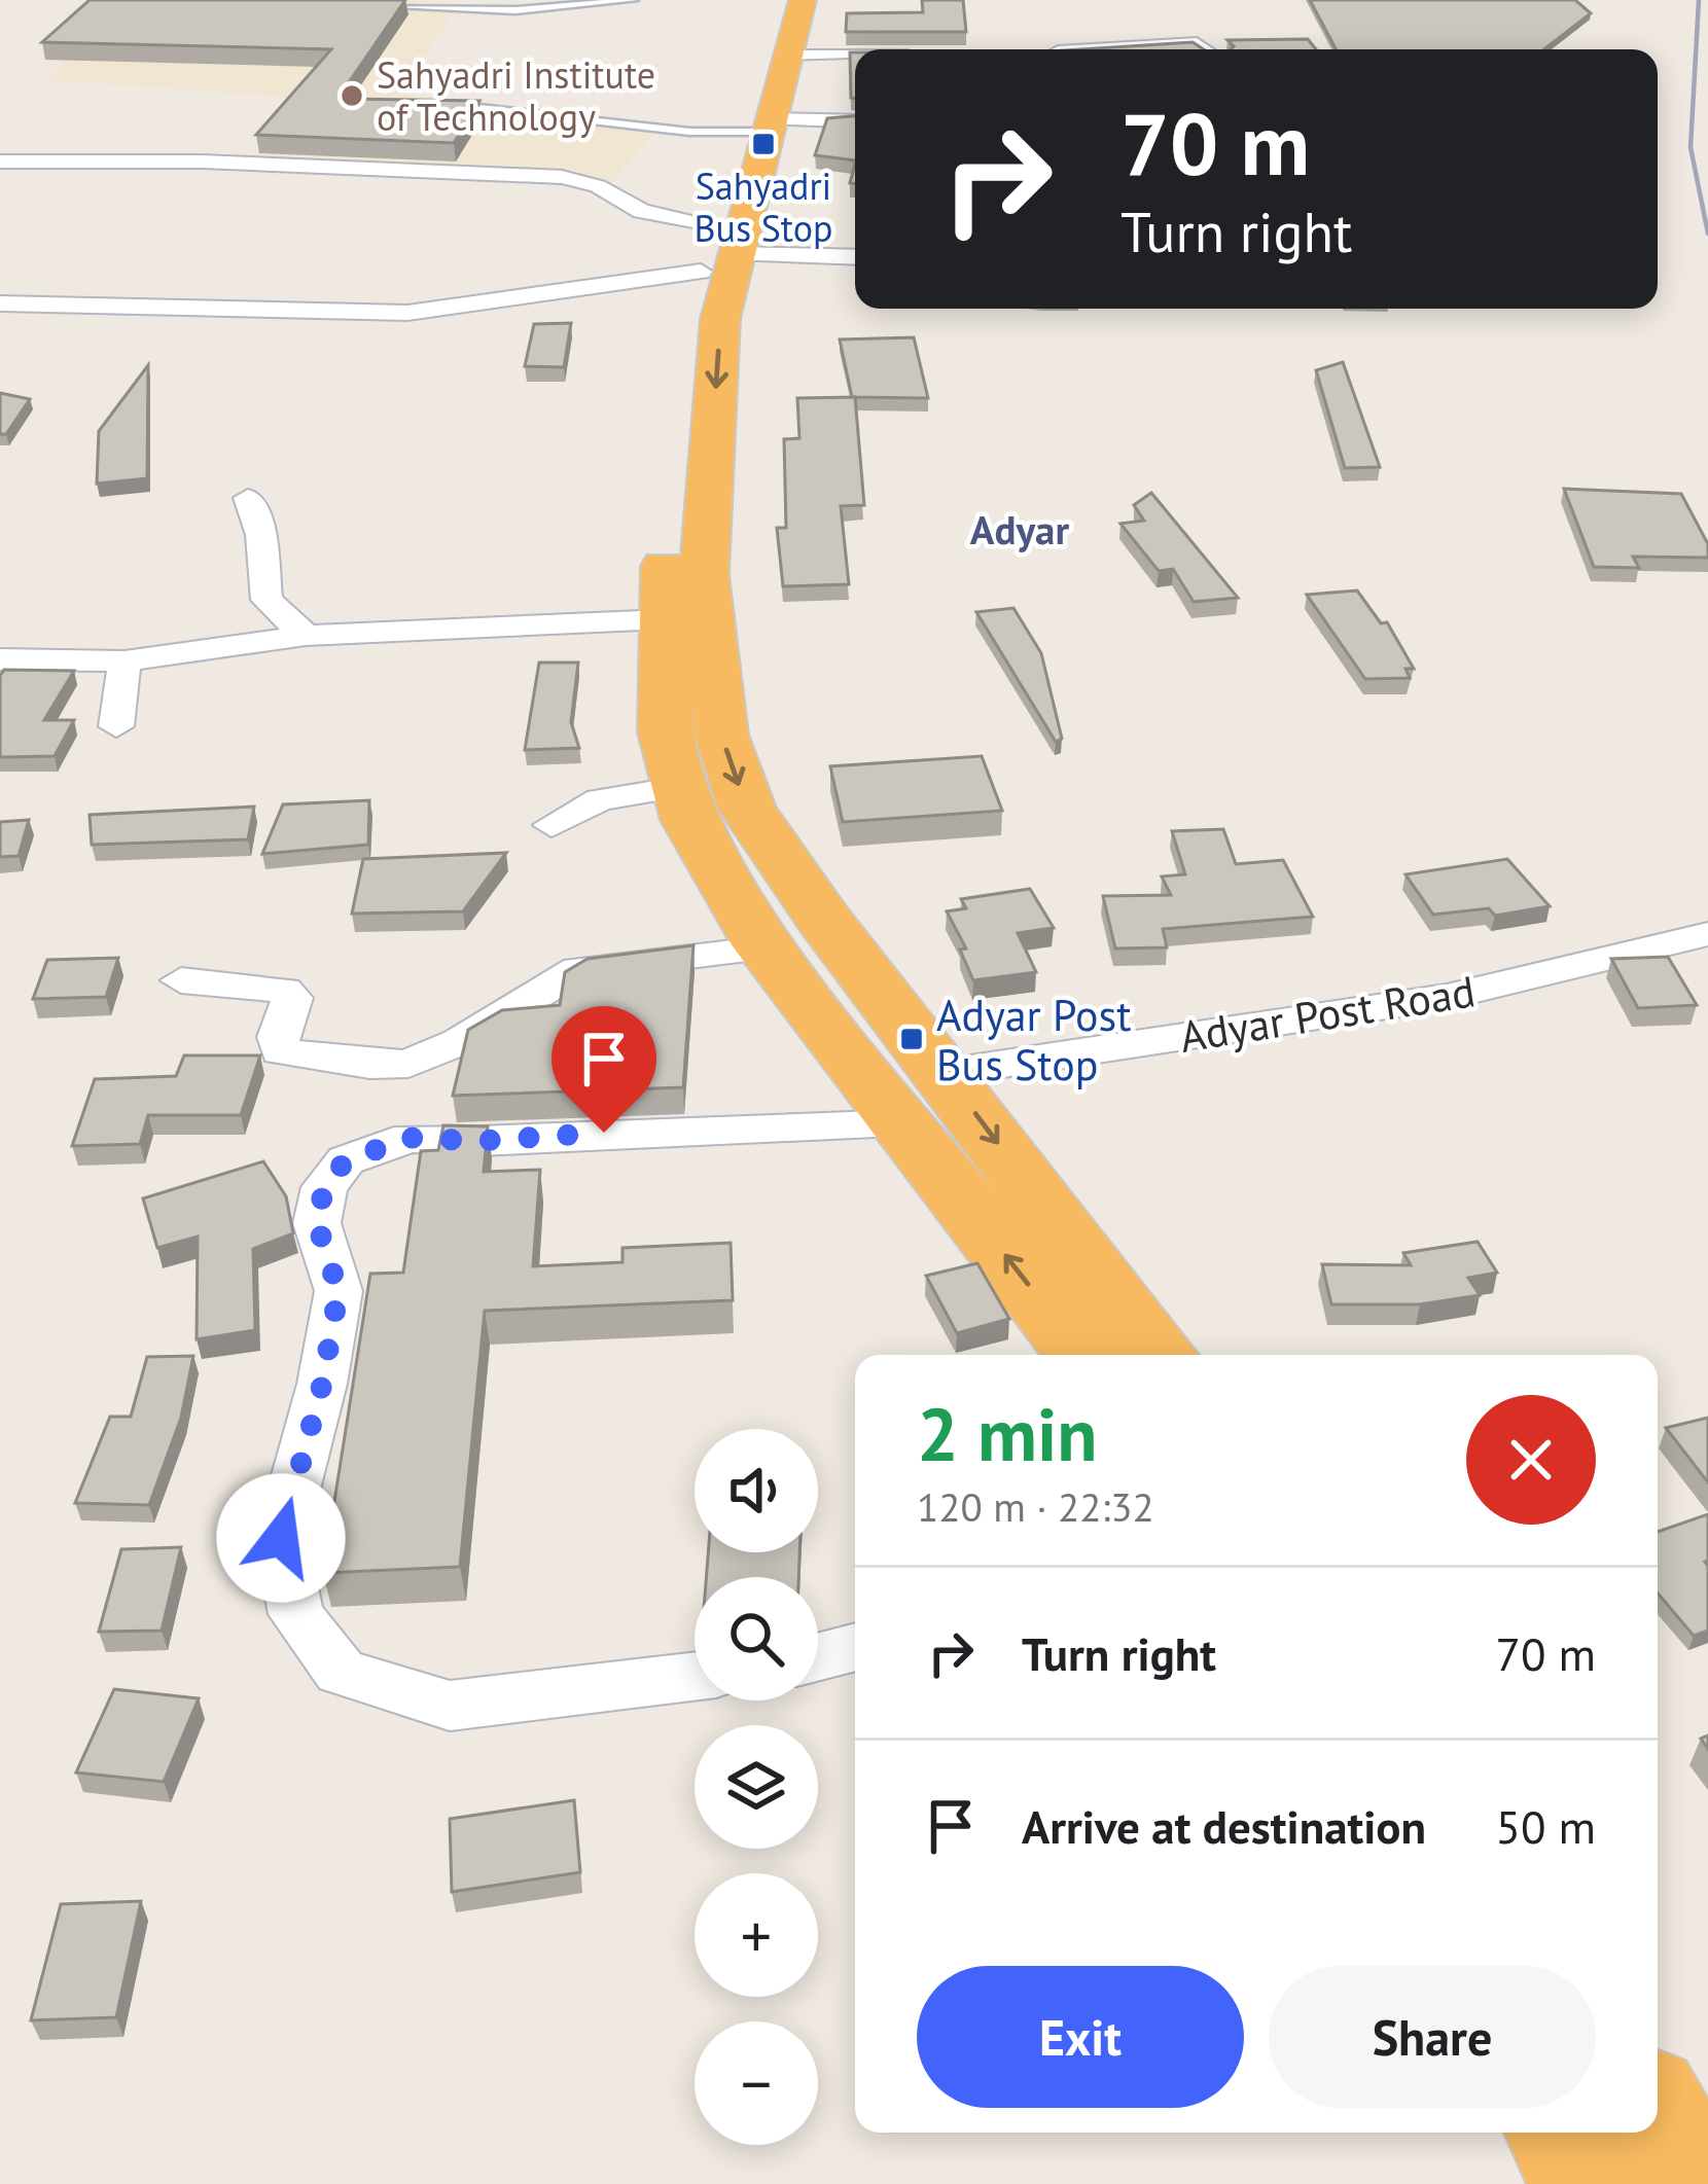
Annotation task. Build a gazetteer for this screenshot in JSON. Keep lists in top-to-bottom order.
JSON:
{
  "streets": {
    "street": ["Adyar Post Road"]
  },
  "districts": ["Adyar"],
  "places": {
    "other": ["Sahyadri Institute of Technology"],
    "transit": ["Sahyadri Bus Stop", "Adyar Post Bus Stop"]
  },
  "page": {
    "turn": ["70 m", "Turn right"],
    "heading": ["2 min", "120 m · 22:32"],
    "map_buttons": ["+", "−"],
    "list": [
      {
        "name": "Turn right",
        "value": "70 m"
      },
      {
        "name": "Arrive at destination",
        "value": "50 m"
      }
    ],
    "buttons": ["Exit", "Share"]
  }
}
